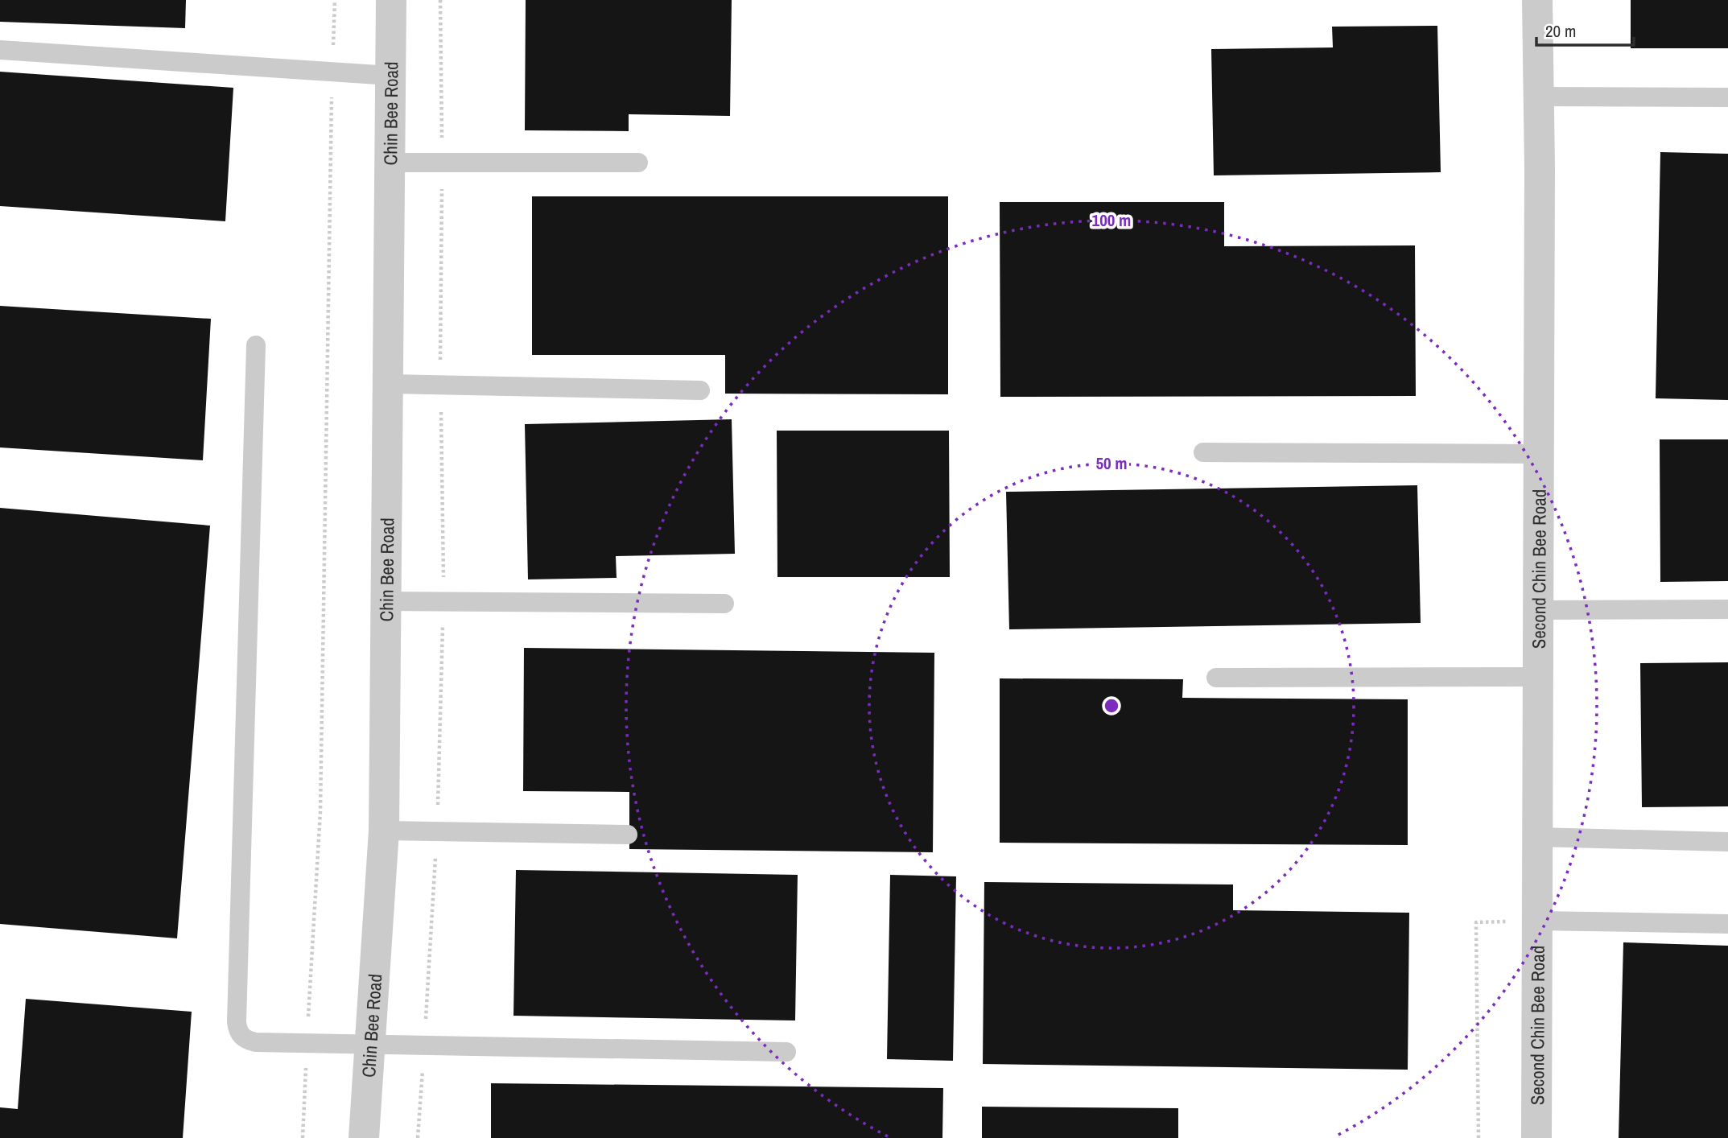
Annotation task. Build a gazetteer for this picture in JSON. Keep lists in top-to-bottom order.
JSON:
{
  "streets": {
    "street": ["Chin Bee Road", "Second Chin Bee Road"]
  },
  "scale_bar": "20 m",
  "rings": ["100 m", "50 m"]
}
